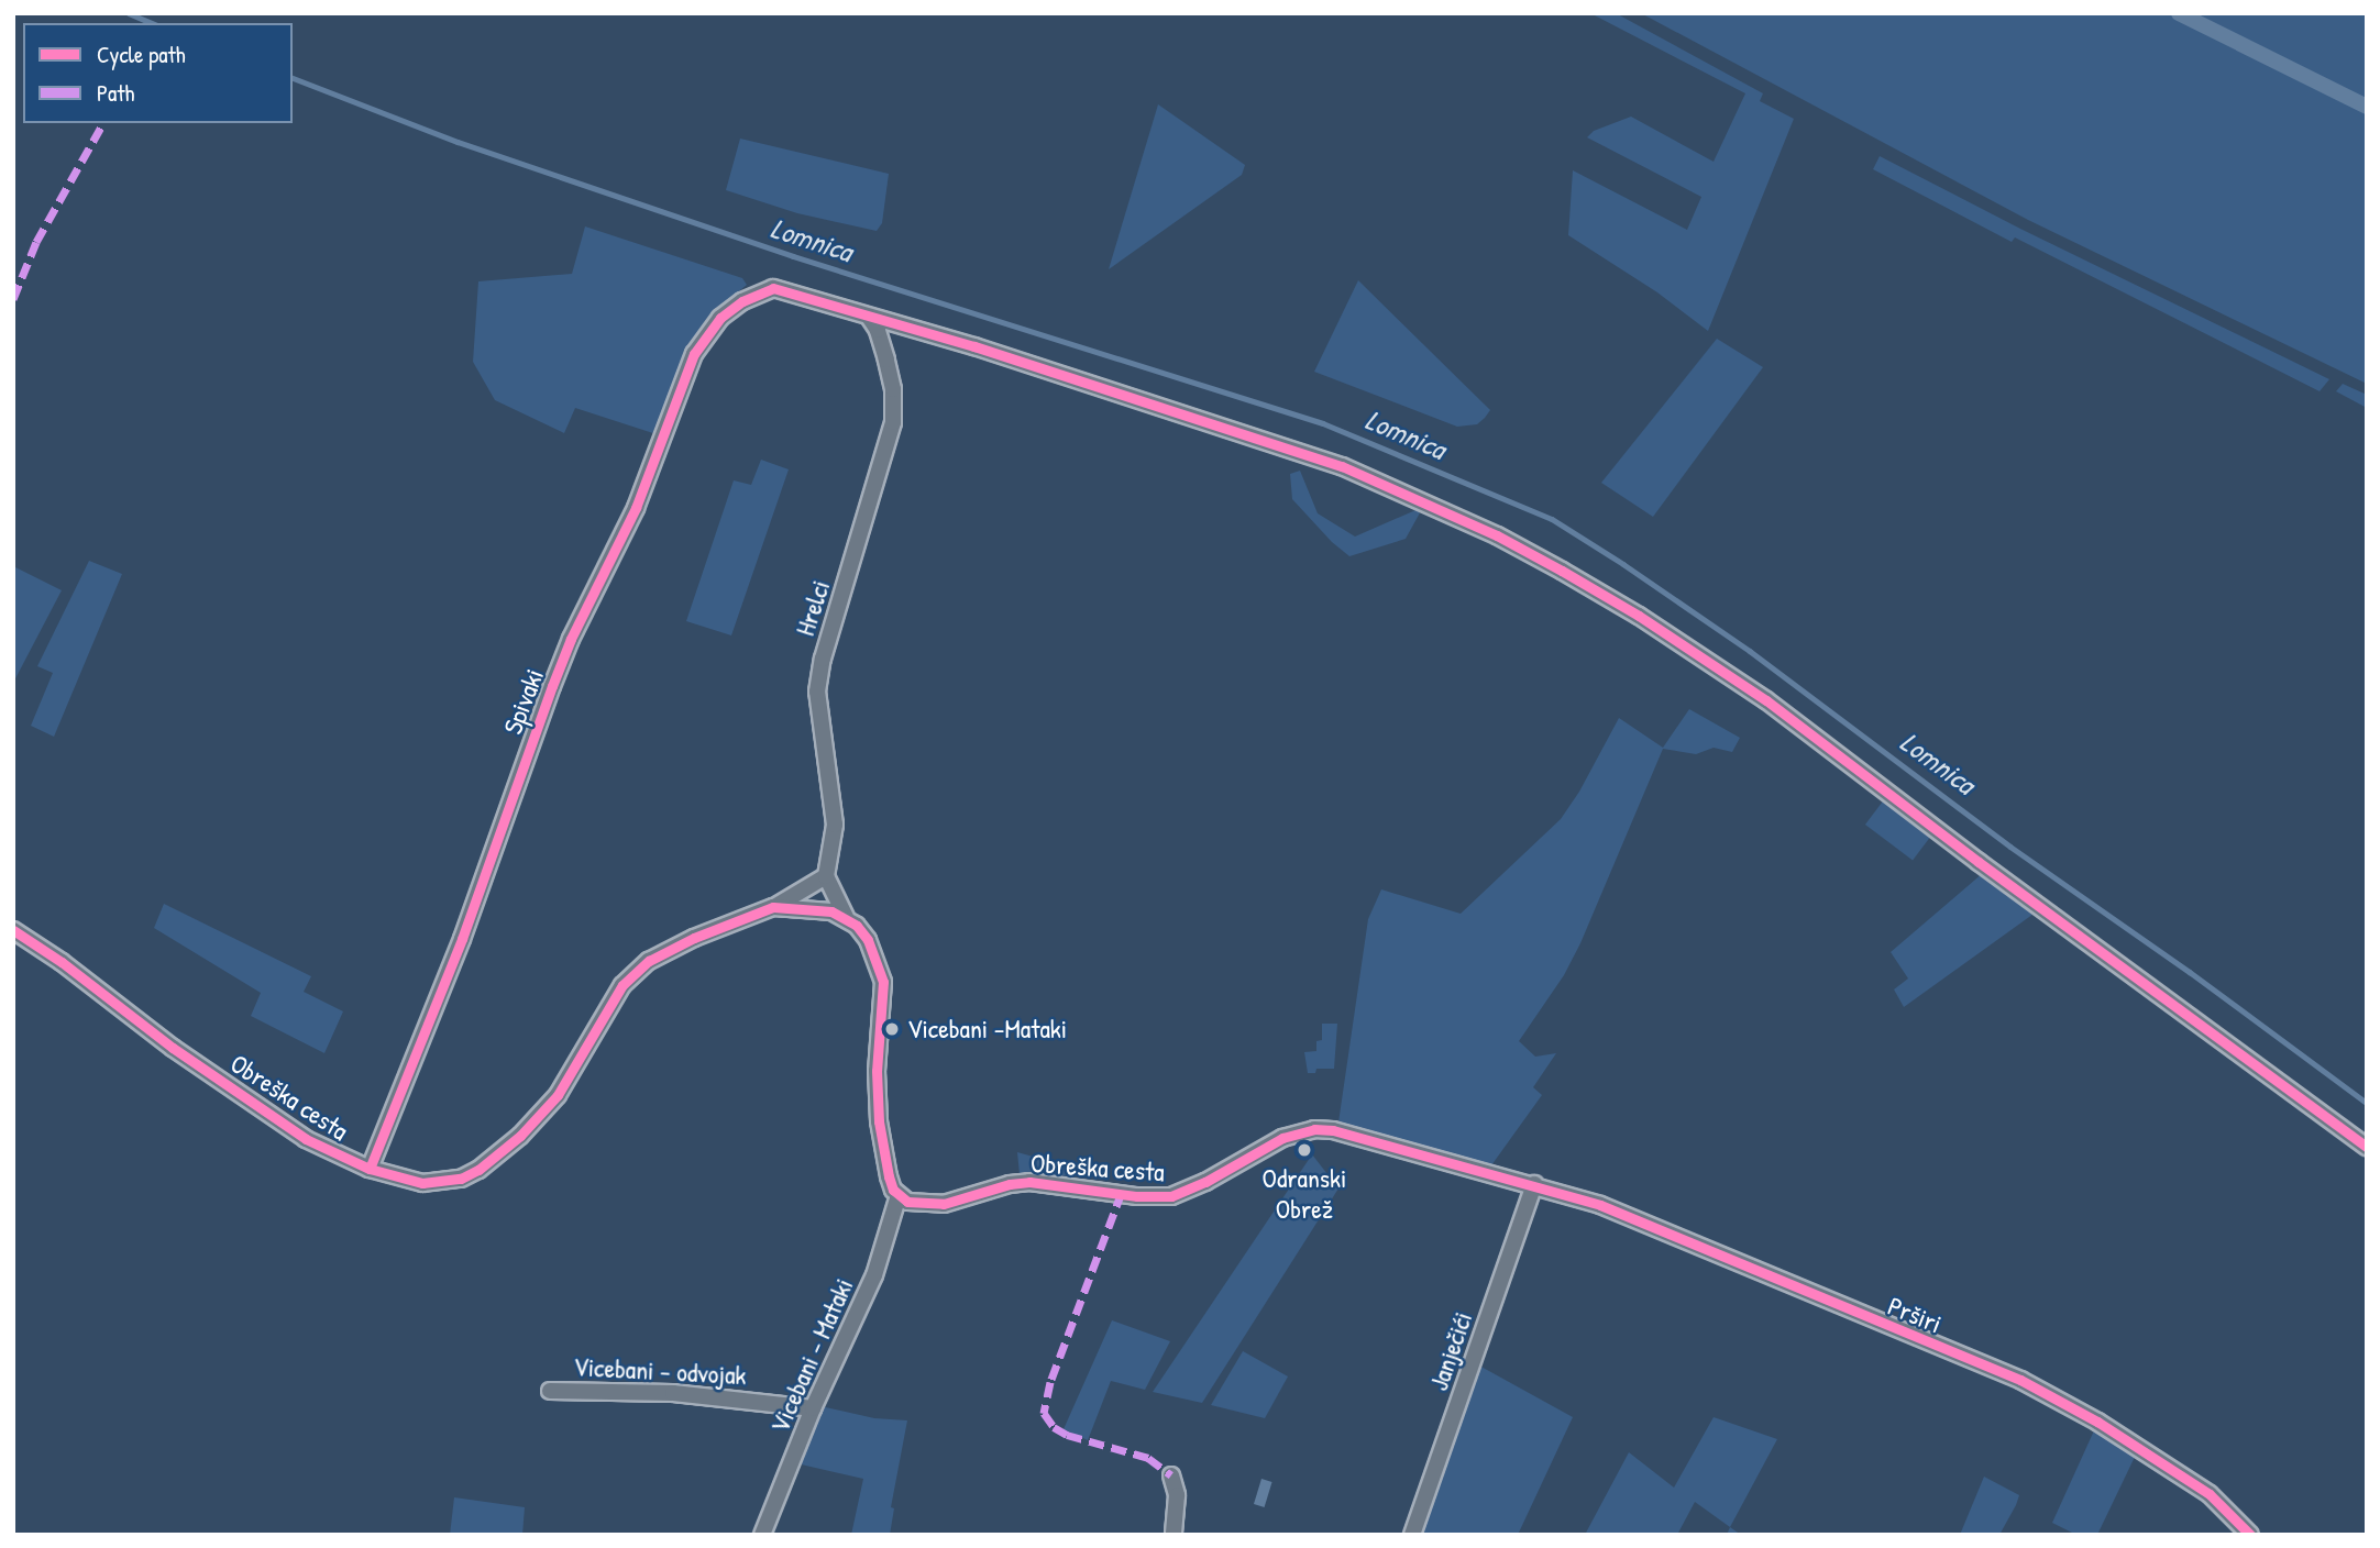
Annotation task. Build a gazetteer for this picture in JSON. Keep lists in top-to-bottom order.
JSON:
{
  "streets": {
    "street": [
      "Hrelci",
      "Spivaki",
      "Obreška cesta",
      "Prširi",
      "Janječići",
      "Vicebani - Mataki",
      "Vicebani - odvojak"
    ]
  },
  "crossings": [
    ["Hrelci", "Spivaki"],
    ["Spivaki", "Obreška cesta"],
    ["Obreška cesta", "Prširi"],
    ["Obreška cesta", "Janječići"],
    ["Obreška cesta", "Vicebani - Mataki"],
    ["Prširi", "Janječići"],
    ["Vicebani - Mataki", "Vicebani - odvojak"]
  ],
  "water": ["Lomnica"],
  "places": ["Vicebani -Mataki", "Odranski Obrež"],
  "legend": ["Cycle path", "Path"]
}
